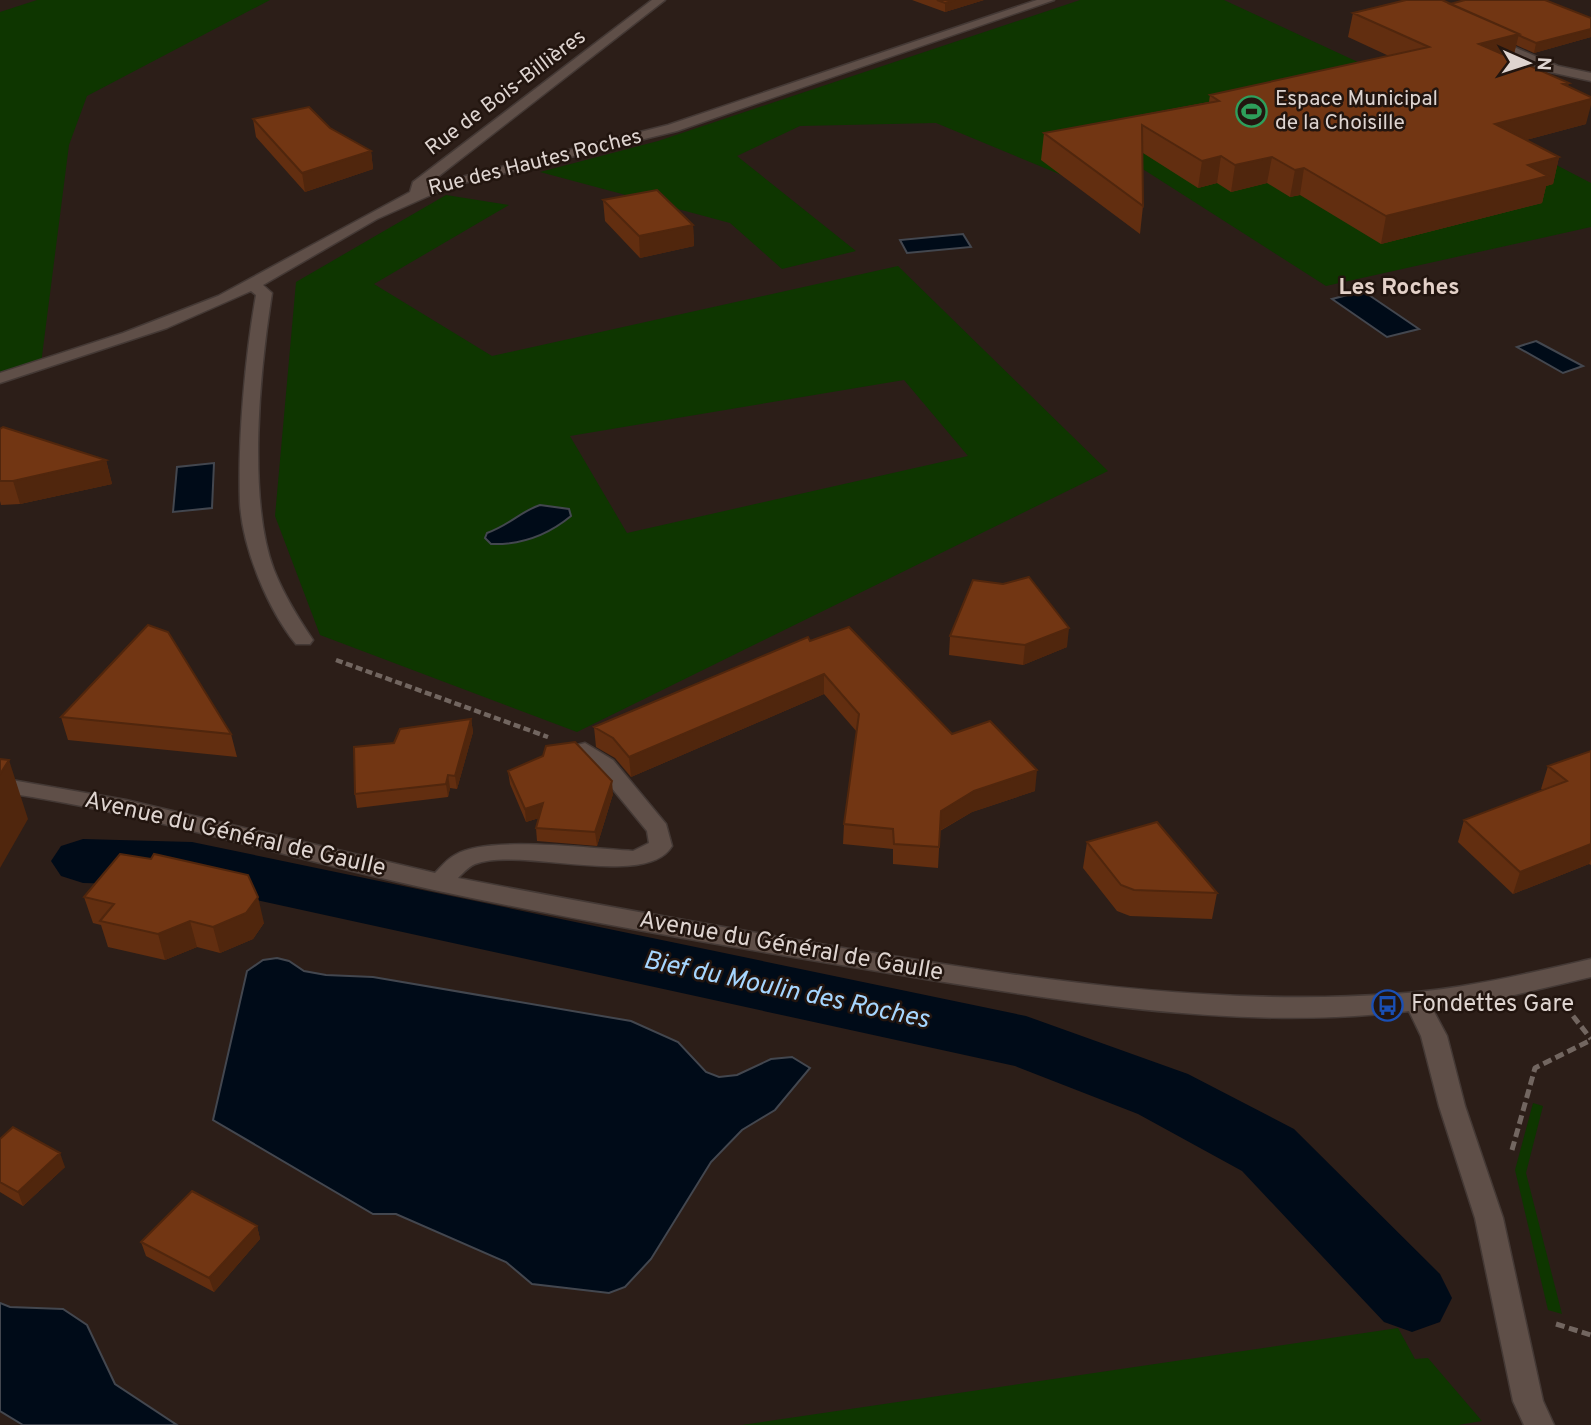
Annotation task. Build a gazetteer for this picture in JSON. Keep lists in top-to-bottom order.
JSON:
{
  "streets": {
    "street": ["Rue de Bois-Billières", "Rue des Hautes Roches", "Avenue du Général de Gaulle"]
  },
  "crossings": [
    ["Rue de Bois-Billières", "Rue des Hautes Roches"]
  ],
  "districts": ["Les Roches"],
  "water": ["Bief du Moulin des Roches"],
  "places": {
    "sports": ["Espace Municipal de la Choisille"],
    "bus stop": ["Fondettes Gare"]
  },
  "north": "right"
}
